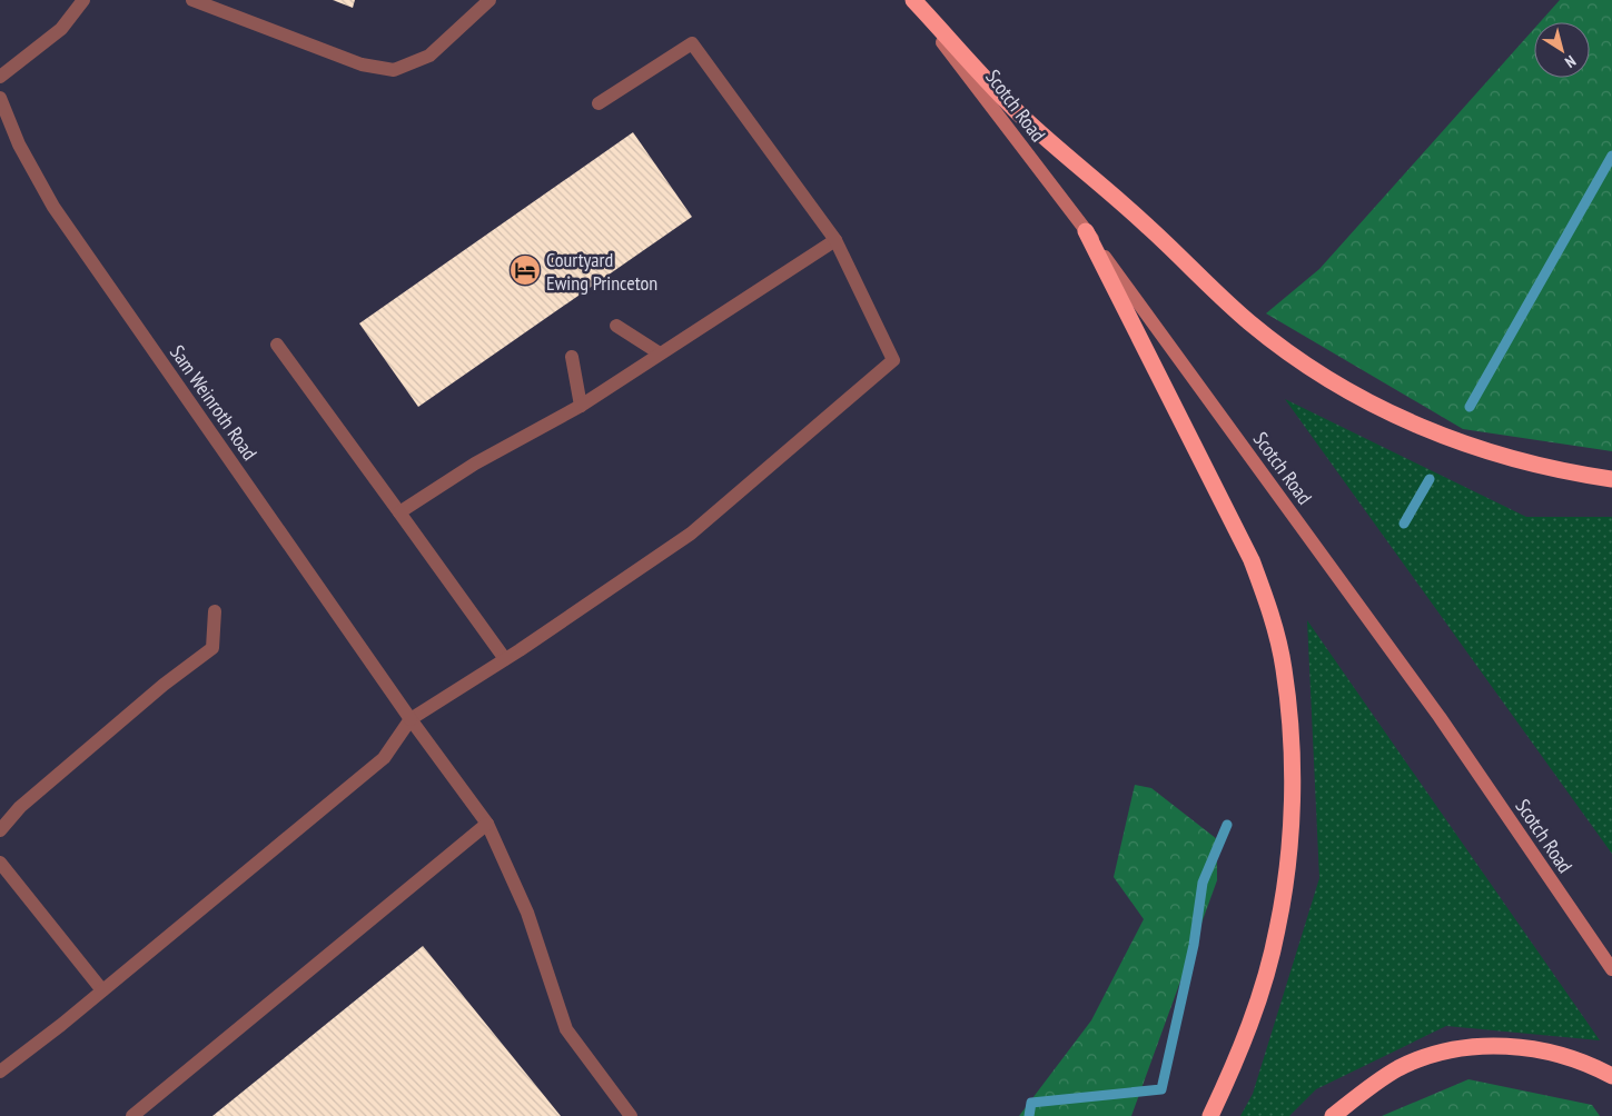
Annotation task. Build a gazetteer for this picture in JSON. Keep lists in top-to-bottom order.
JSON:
{
  "streets": {
    "main road": ["Scotch Road"],
    "street": ["Sam Weinroth Road"]
  },
  "places": {
    "hotel": ["Courtyard Ewing Princeton"]
  },
  "north": "bottom right"
}
